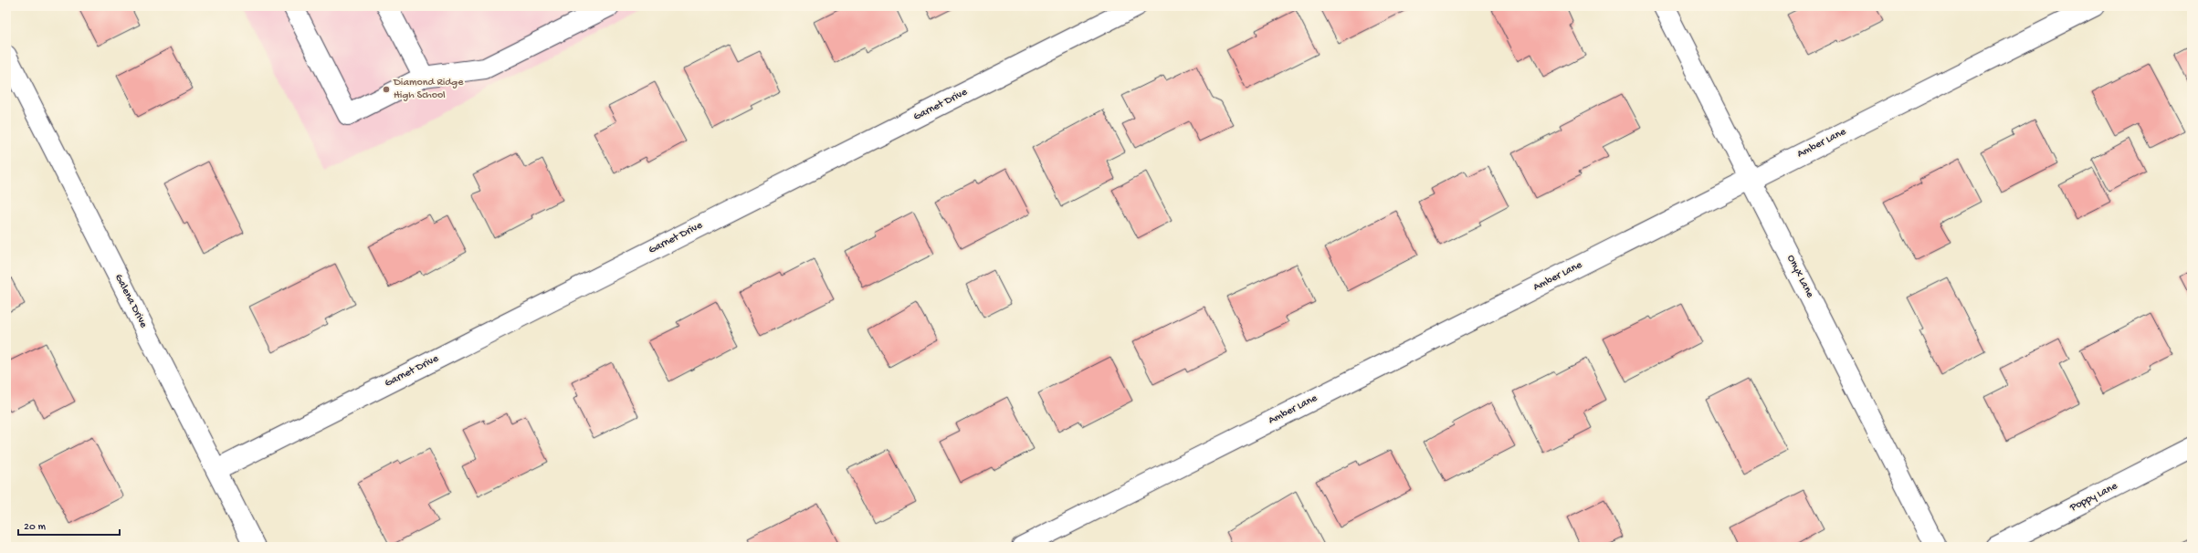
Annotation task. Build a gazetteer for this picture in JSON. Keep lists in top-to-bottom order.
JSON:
{
  "streets": {
    "street": [
      "Garnet Drive",
      "Amber Lane",
      "Onyx Lane",
      "Galena Drive",
      "Poppy Lane"
    ]
  },
  "crossings": [
    ["Garnet Drive", "Galena Drive"],
    ["Amber Lane", "Onyx Lane"]
  ],
  "places": ["Diamond Ridge High School"],
  "scale_bar": "20 m"
}
